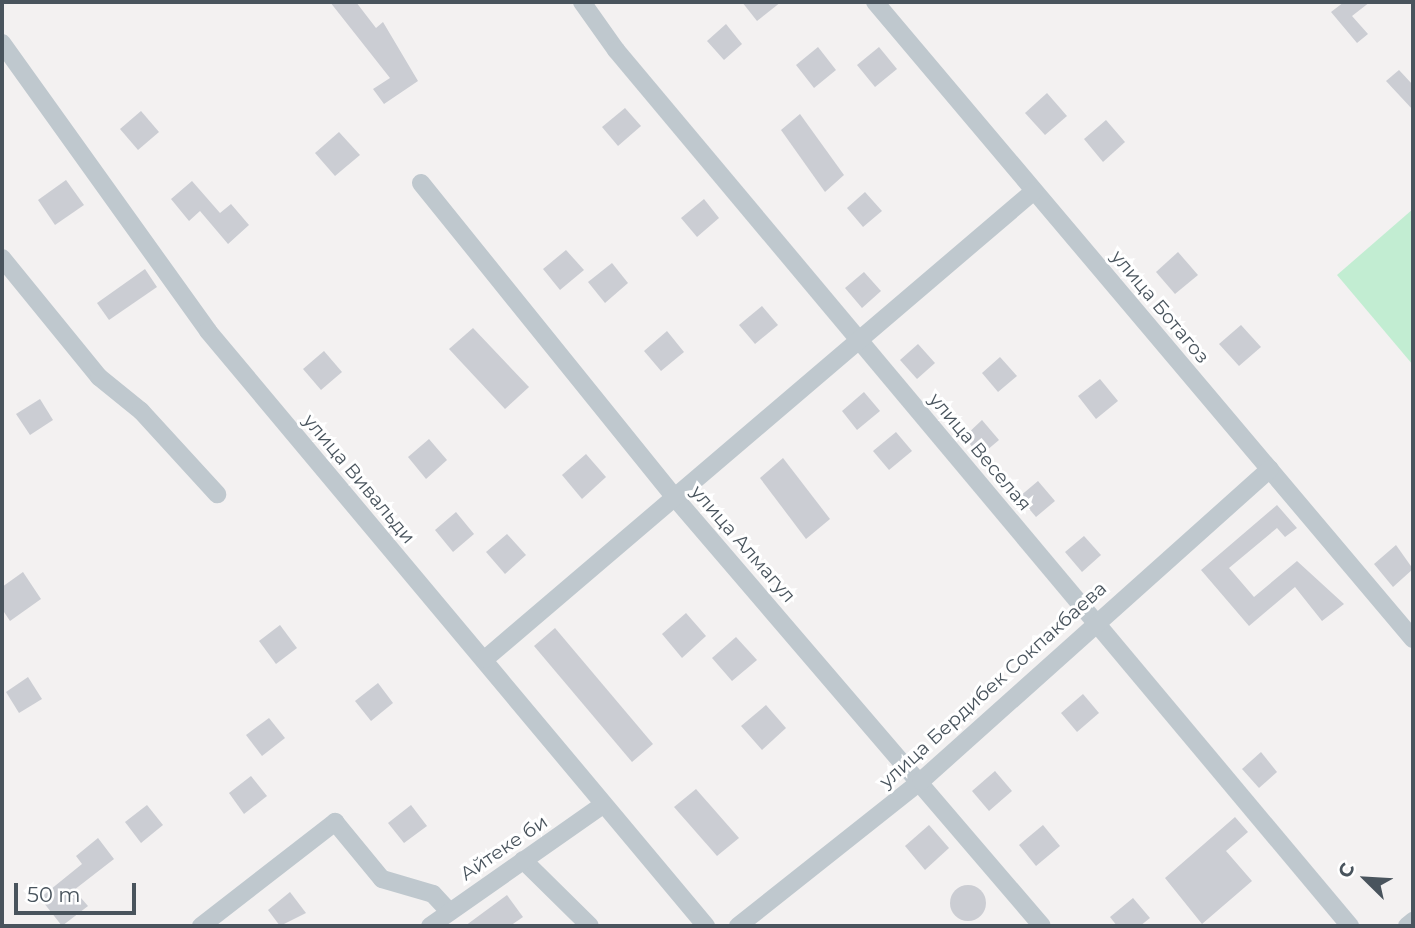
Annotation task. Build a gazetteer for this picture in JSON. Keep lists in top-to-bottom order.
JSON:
{
  "streets": {
    "street": [
      "улица Ботагоз",
      "улица Веселая",
      "улица Вивальди",
      "улица Алмагул",
      "улица Бердибек Сокпакбаева",
      "Айтеке би"
    ]
  },
  "crossings": [
    ["улица Ботагоз", "улица Бердибек Сокпакбаева"],
    ["улица Веселая", "улица Бердибек Сокпакбаева"],
    ["улица Вивальди", "Айтеке би"],
    ["улица Алмагул", "улица Бердибек Сокпакбаева"]
  ],
  "scale_bar": "50 m",
  "north": "top left"
}
